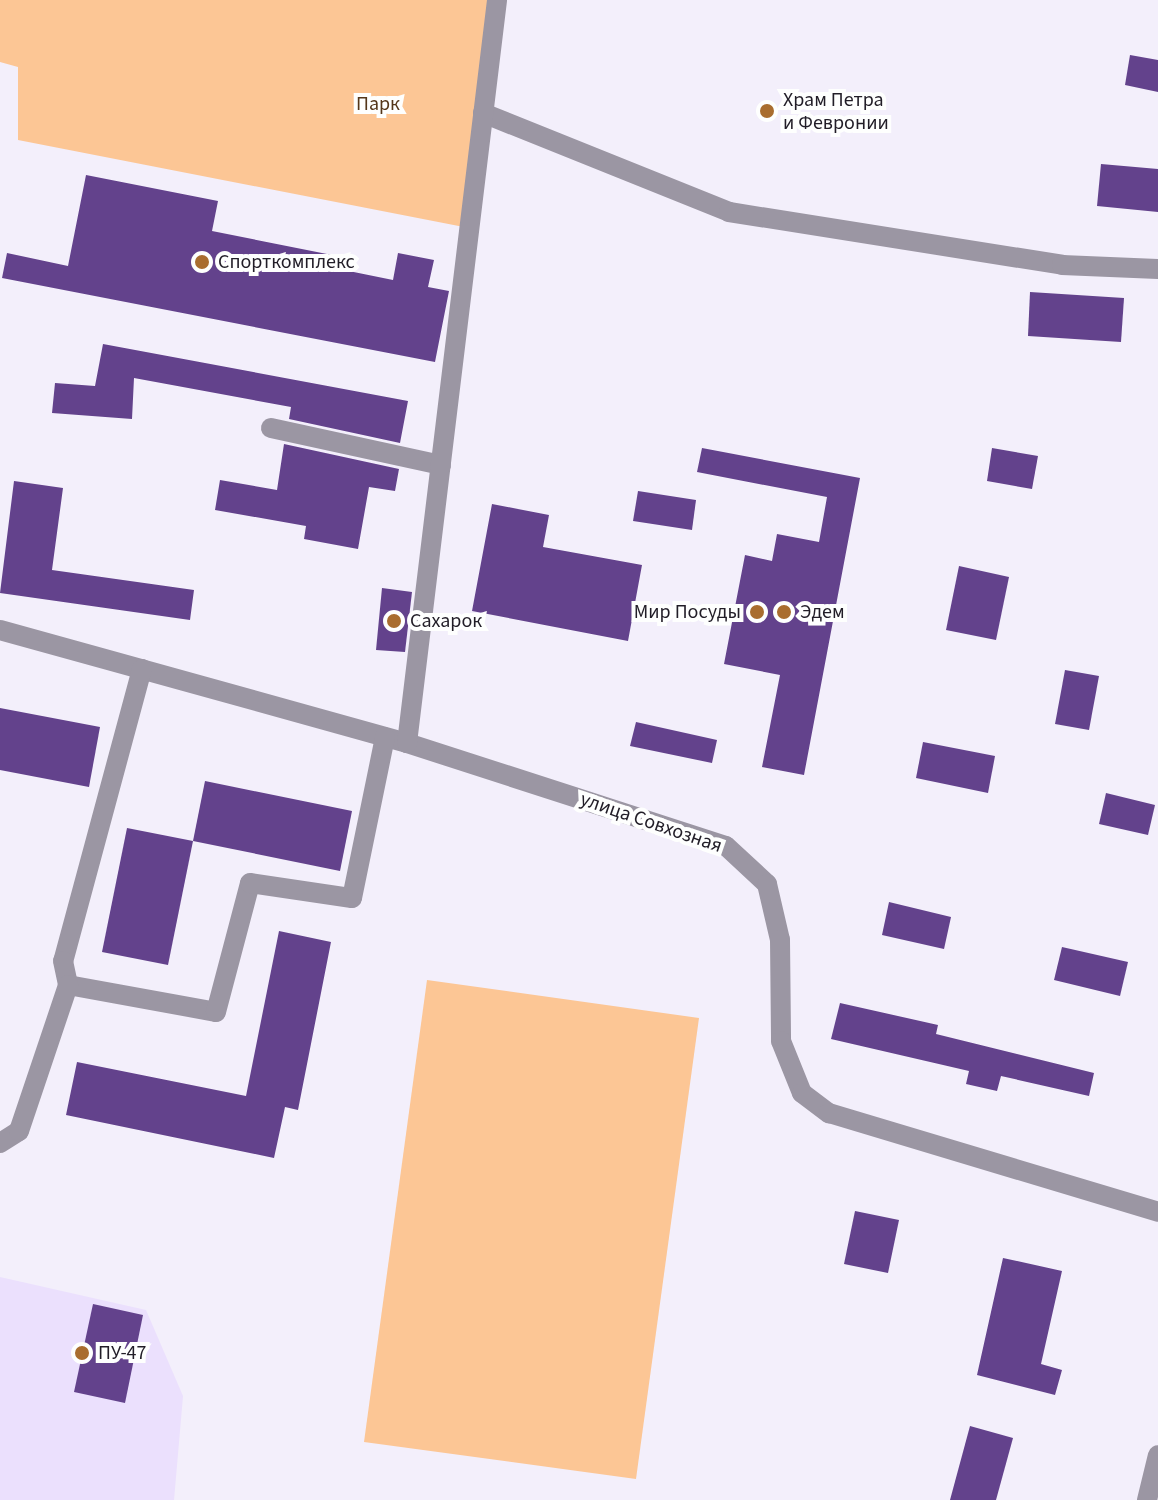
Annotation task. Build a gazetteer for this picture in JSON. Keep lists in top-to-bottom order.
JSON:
{
  "streets": {
    "street": ["улица Совхозная"]
  },
  "parks": ["Парк"],
  "places": [
    "Храм Петра и Февронии",
    "Спорткомплекс",
    "Мир Посуды",
    "Эдем",
    "Сахарок",
    "ПУ-47"
  ]
}
